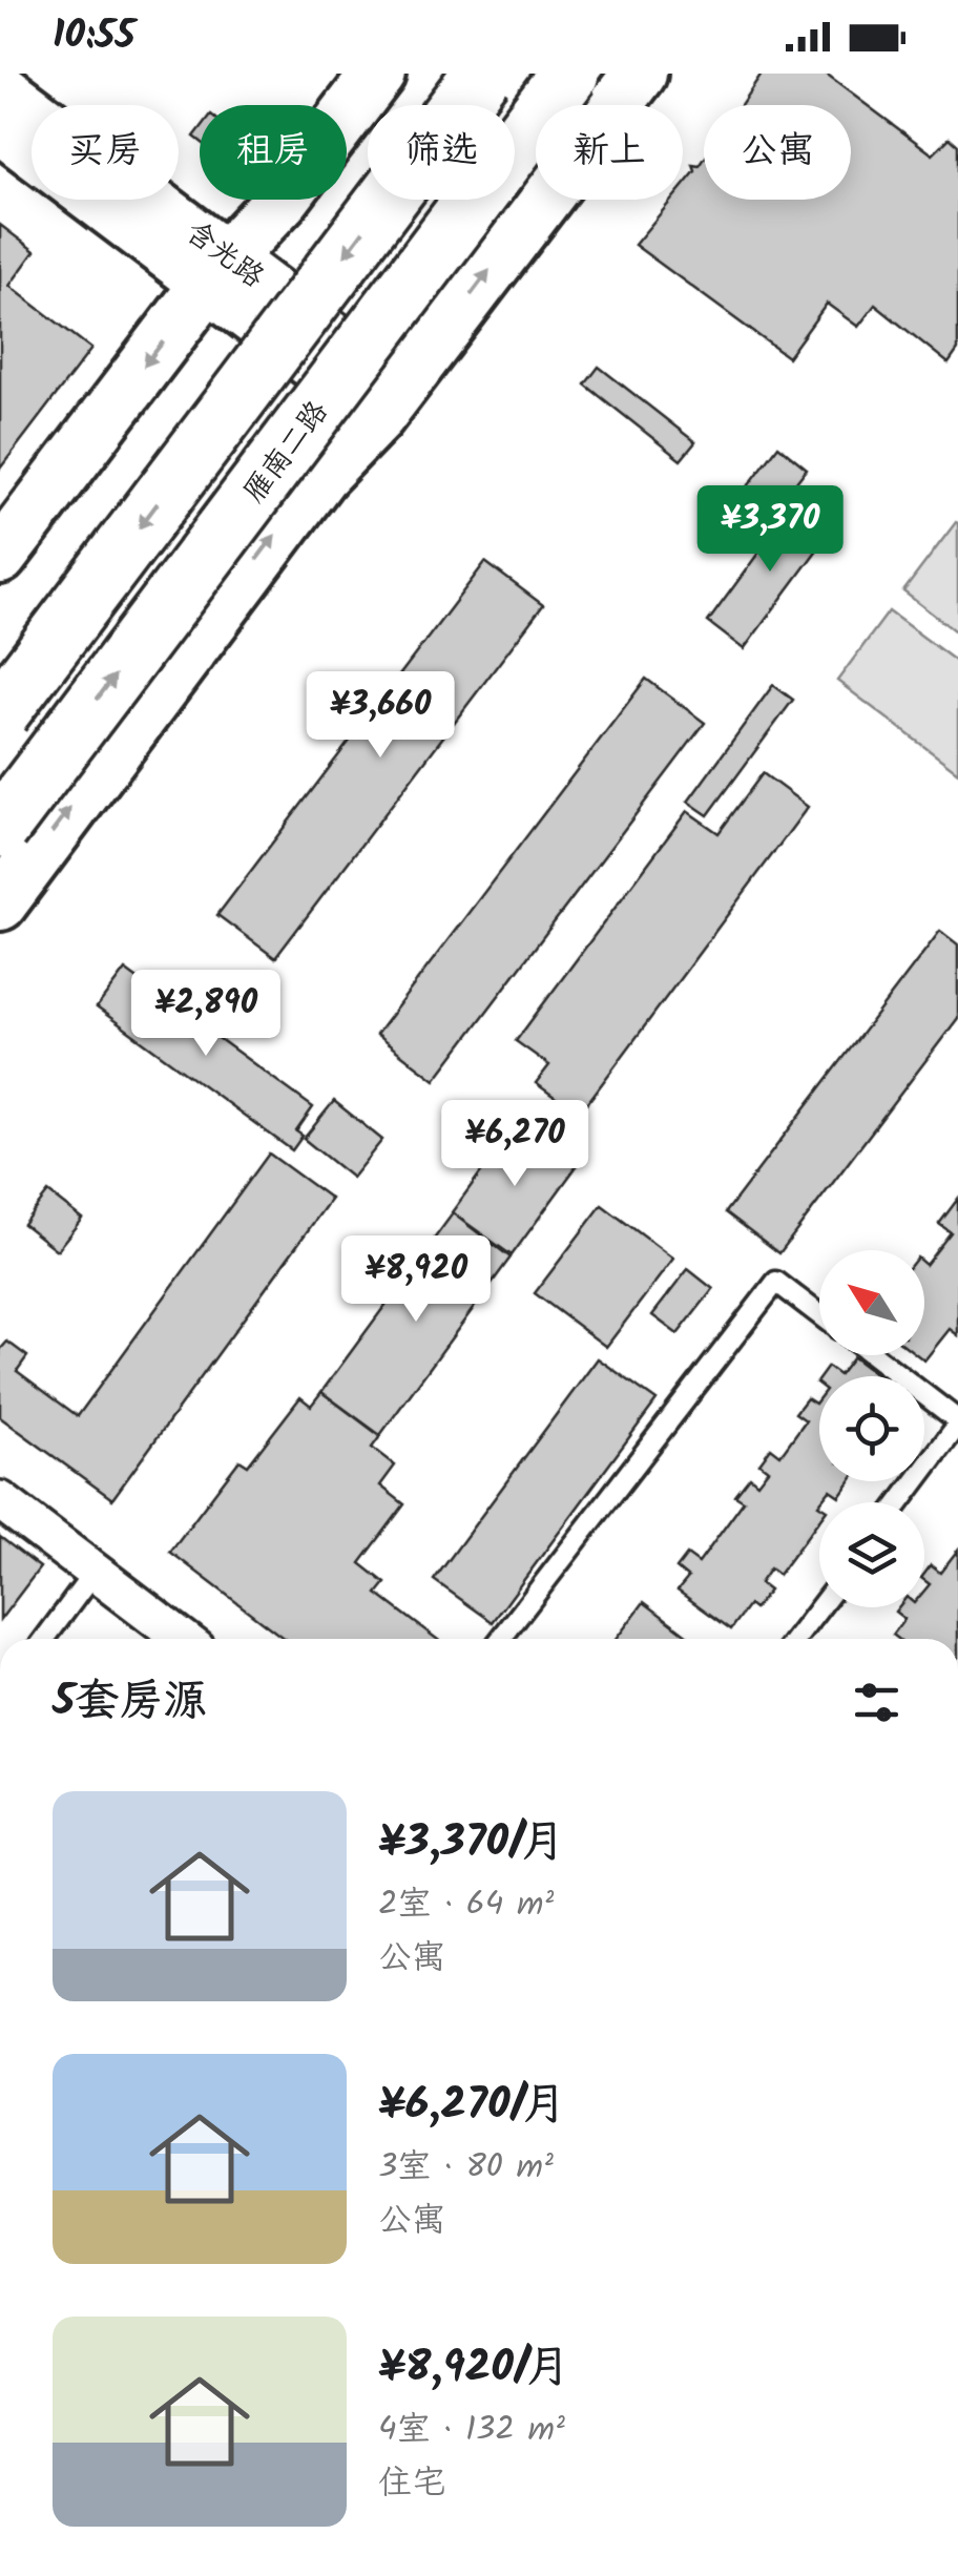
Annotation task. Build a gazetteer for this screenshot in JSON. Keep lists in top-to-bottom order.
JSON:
{
  "streets": {
    "main road": ["雁南二路"],
    "street": ["含光路"]
  },
  "north": "top left",
  "page": {
    "status": "10:55",
    "chip": [
      "买房",
      "租房",
      "筛选",
      "新上",
      "公寓"
    ],
    "price": [
      "¥3,370",
      "¥3,660",
      "¥2,890",
      "¥6,270",
      "¥8,920"
    ],
    "heading": "5套房源",
    "list": [
      {
        "name": "¥3,370/月",
        "note": "2室 · 64 m² · 公寓"
      },
      {
        "name": "¥6,270/月",
        "note": "3室 · 80 m² · 公寓"
      },
      {
        "name": "¥8,920/月",
        "note": "4室 · 132 m² · 住宅"
      }
    ]
  }
}
